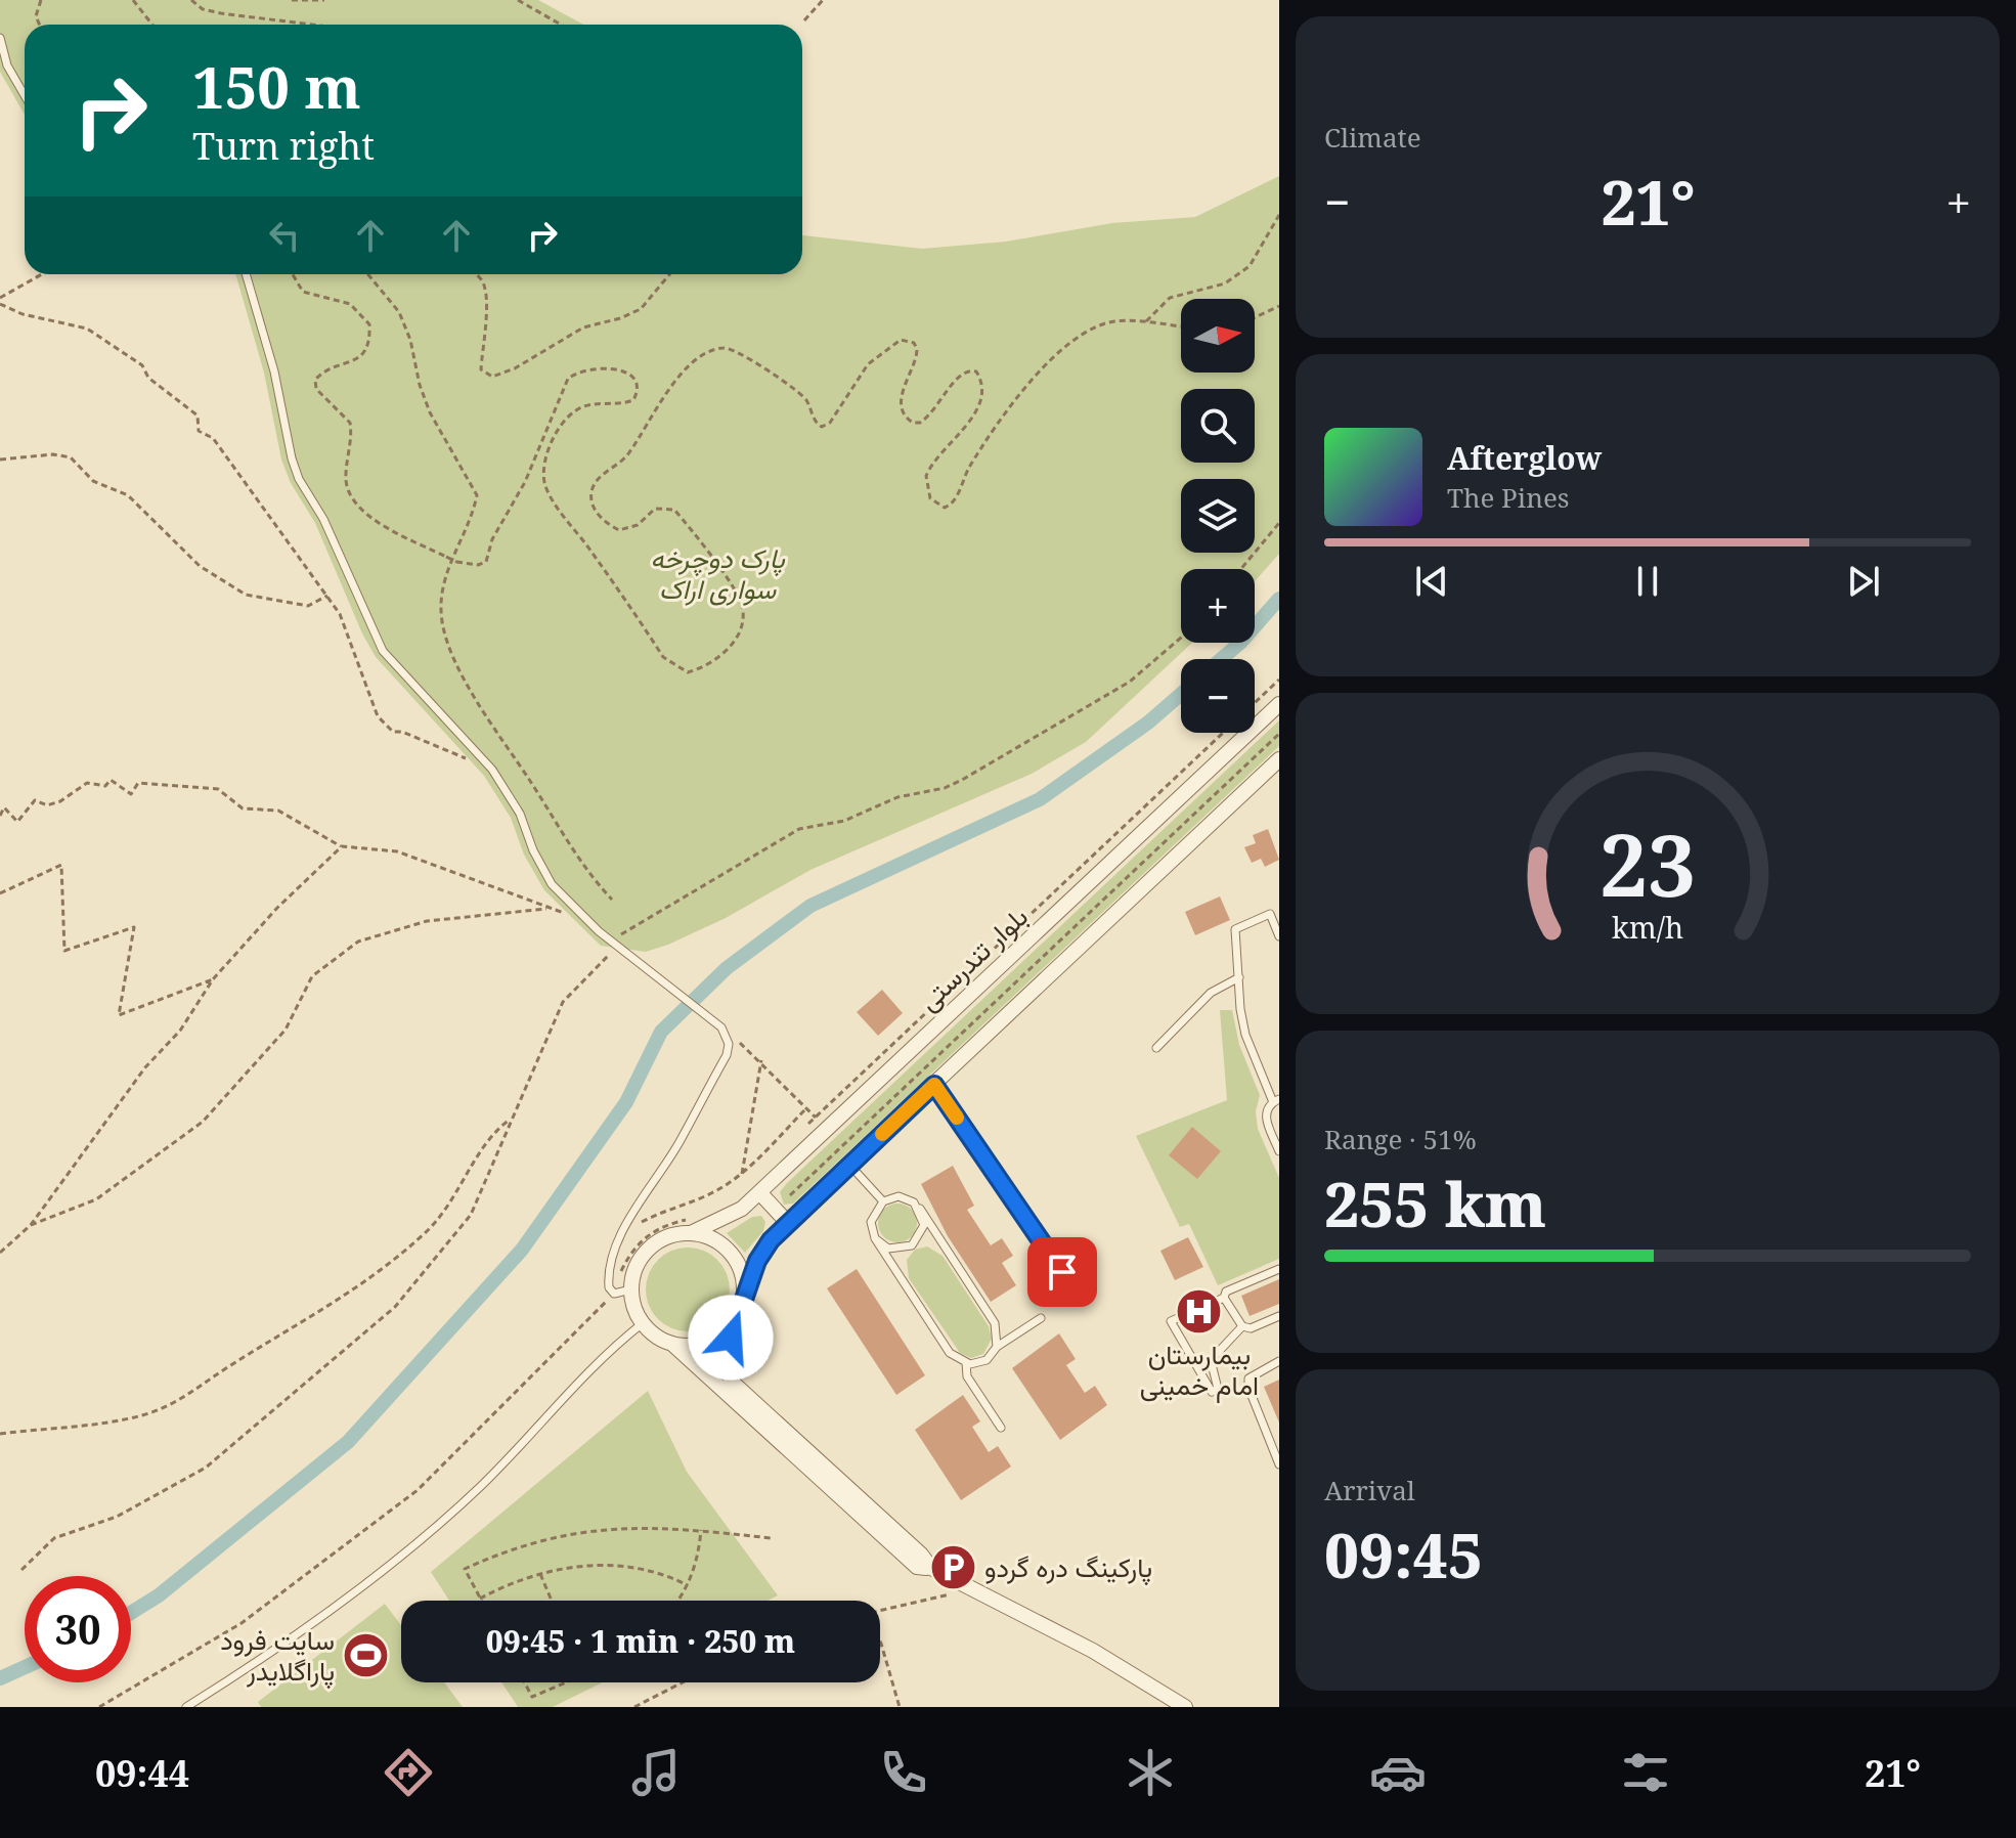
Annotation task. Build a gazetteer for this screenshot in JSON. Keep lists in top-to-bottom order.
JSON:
{
  "streets": {
    "street": ["بلوار تندرستی"]
  },
  "parks": ["پارک دوچرخه سواری اراک"],
  "places": {
    "hospital": ["بیمارستان امام خمینی"],
    "parking": ["پارکینگ دره گردو"],
    "sports": ["سایت فرود پاراگلایدر"]
  },
  "north": "right",
  "page": {
    "tile": [
      "Climate",
      ["Range · 51%", "255 km"],
      ["Arrival", "09:45"]
    ],
    "turn": ["150 m", "Turn right"],
    "heat": ["−", "21°", "+"],
    "map_buttons": ["+", "−"],
    "song": ["Afterglow", "The Pines"],
    "limit": "30",
    "trip": "09:45 · 1 min · 250 m",
    "tabs": ["09:44", "21°"],
    "gauge": ["23", "km/h"]
  }
}
